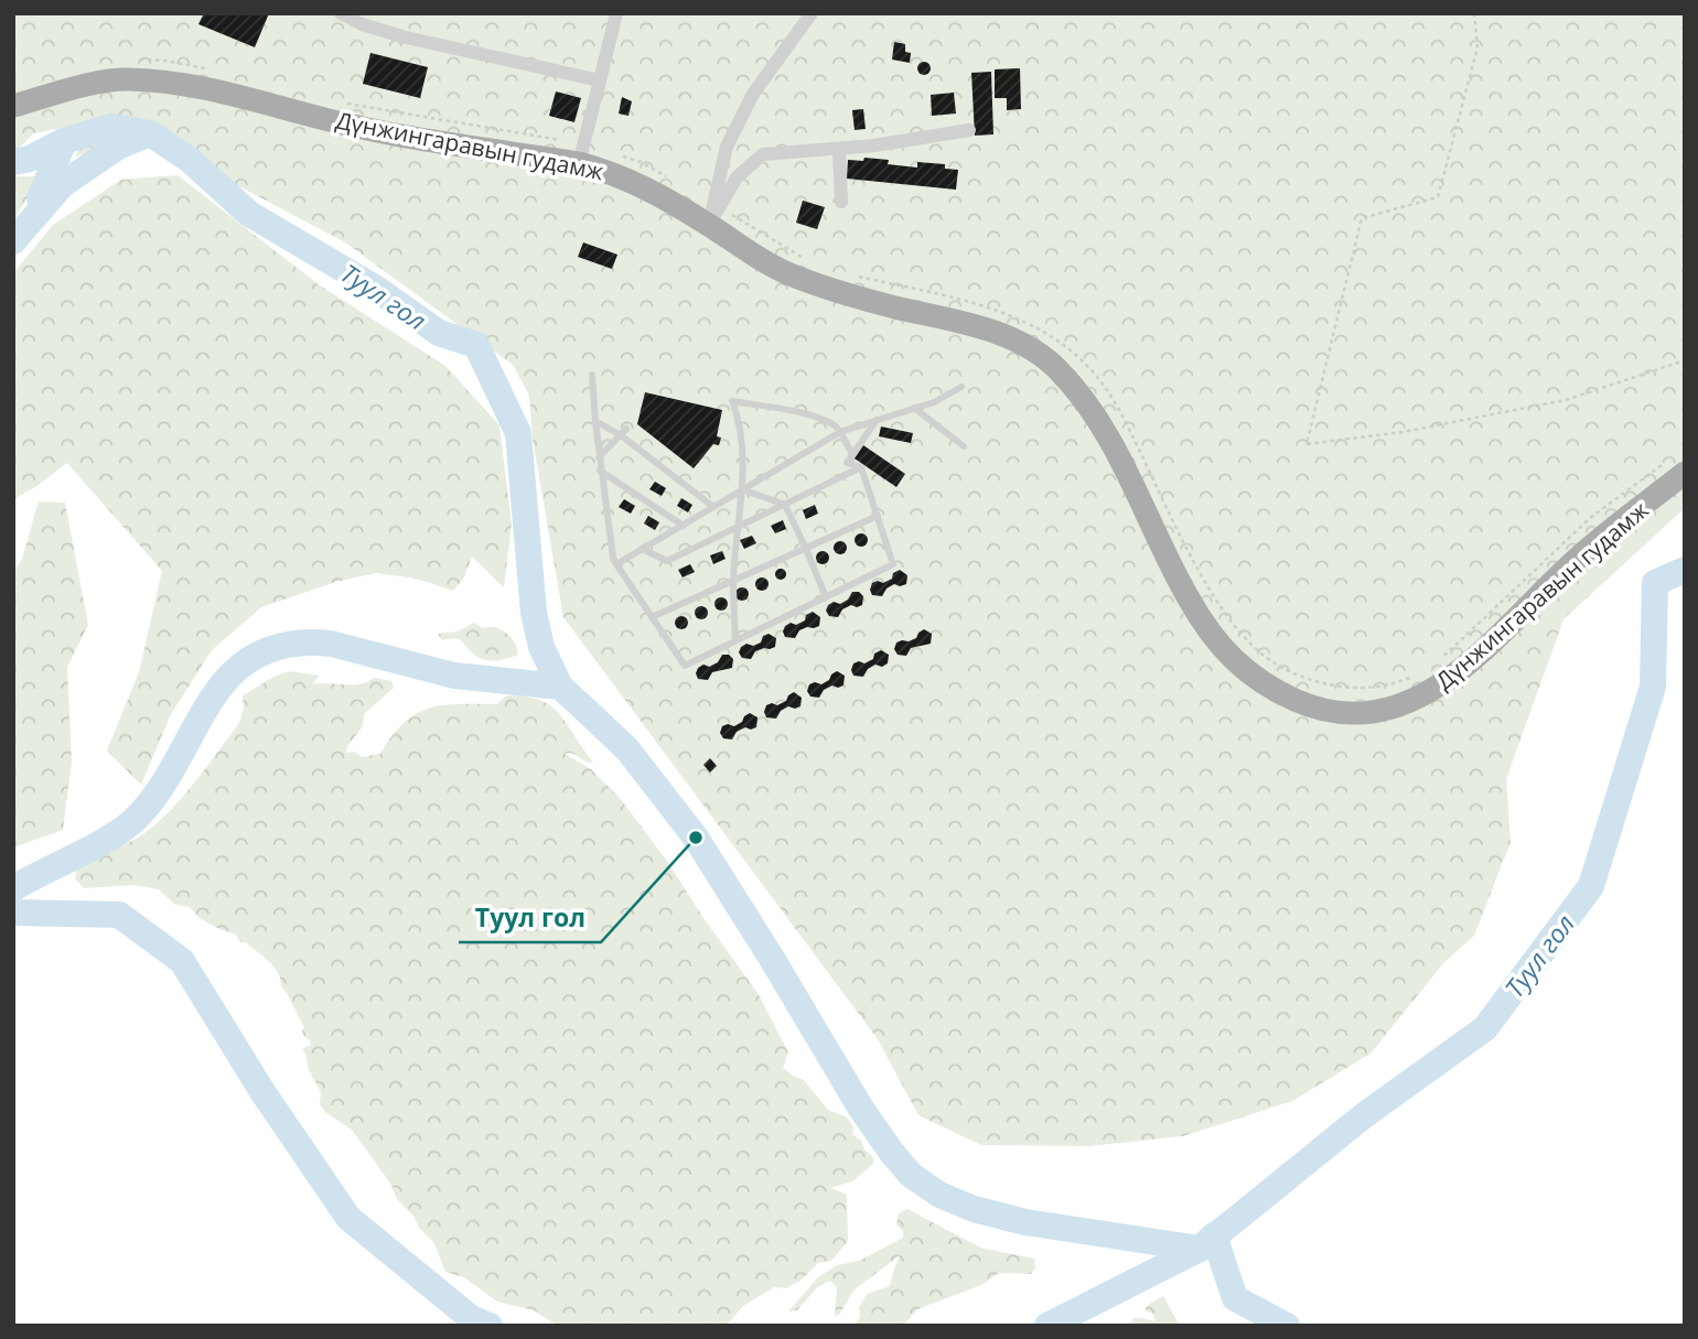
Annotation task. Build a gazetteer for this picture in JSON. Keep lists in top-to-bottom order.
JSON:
{
  "streets": {
    "main road": ["Дүнжингаравын гудамж"]
  },
  "water": ["Туул гол"],
  "places": ["Туул гол"]
}
